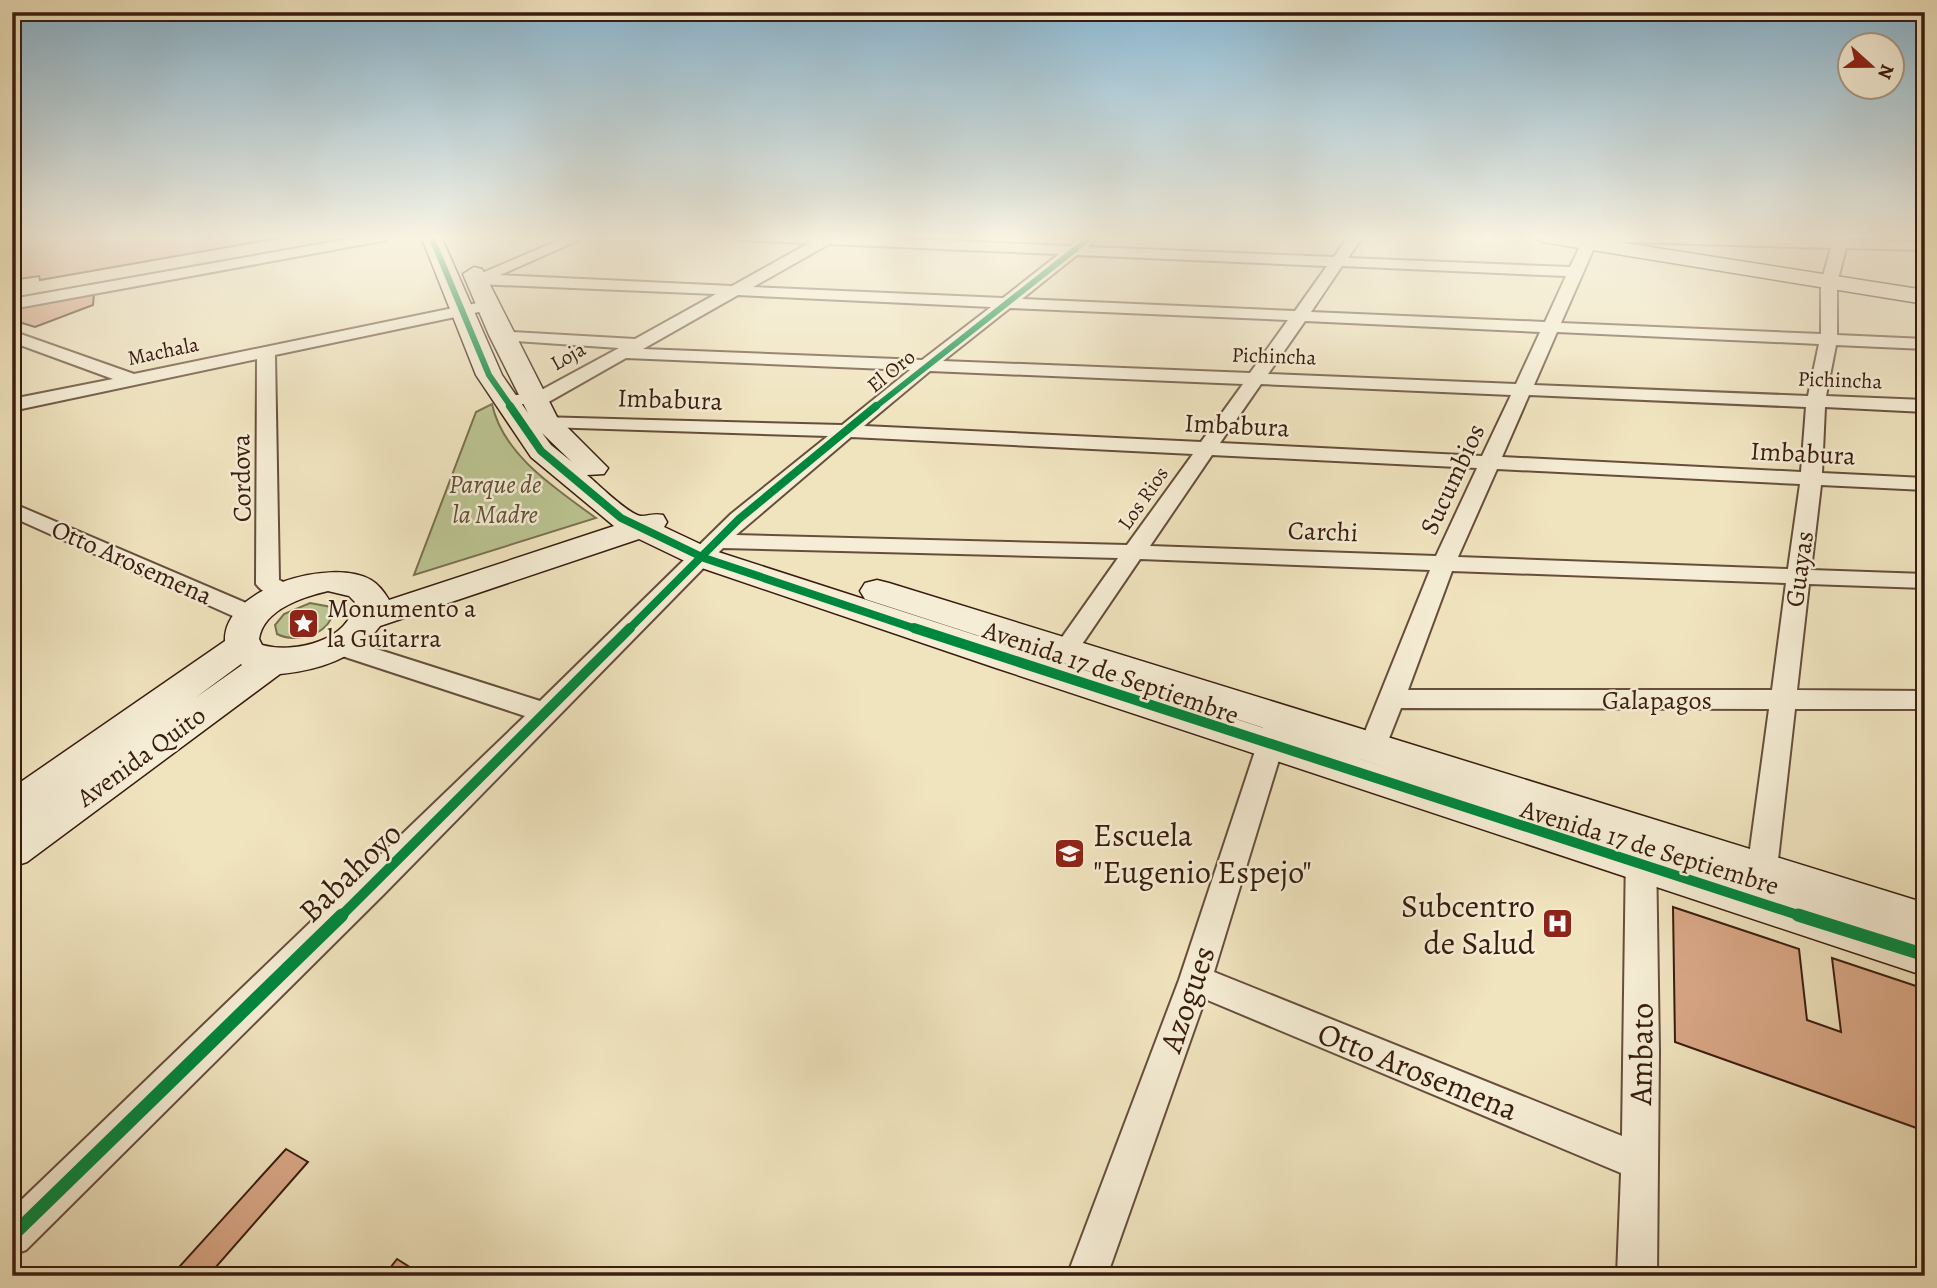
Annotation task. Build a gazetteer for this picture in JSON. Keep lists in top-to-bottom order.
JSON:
{
  "streets": {
    "street": [
      "Machala",
      "Loja",
      "Pichincha",
      "El Oro",
      "Imbabura",
      "Cordova",
      "Sucumbios",
      "Los Rios",
      "Carchi",
      "Otto Arosemena",
      "Guayas",
      "Avenida 17 de Septiembre",
      "Galapagos",
      "Avenida Quito",
      "Babahoyo",
      "Azogues",
      "Ambato"
    ]
  },
  "crossings": [
    ["Machala", "Cordova"],
    ["Machala", "Avenida 17 de Septiembre"],
    ["Loja", "Pichincha"],
    ["Loja", "Imbabura"],
    ["Loja", "Avenida 17 de Septiembre"],
    ["Pichincha", "El Oro"],
    ["Pichincha", "Sucumbios"],
    ["Pichincha", "Los Rios"],
    ["Pichincha", "Guayas"],
    ["Pichincha", "Avenida 17 de Septiembre"],
    ["El Oro", "Imbabura"],
    ["El Oro", "Carchi"],
    ["El Oro", "Avenida 17 de Septiembre"],
    ["El Oro", "Babahoyo"],
    ["Imbabura", "Sucumbios"],
    ["Imbabura", "Los Rios"],
    ["Imbabura", "Guayas"],
    ["Imbabura", "Avenida 17 de Septiembre"],
    ["Sucumbios", "Carchi"],
    ["Sucumbios", "Avenida 17 de Septiembre"],
    ["Sucumbios", "Galapagos"],
    ["Los Rios", "Carchi"],
    ["Los Rios", "Avenida 17 de Septiembre"],
    ["Carchi", "Guayas"],
    ["Carchi", "Avenida 17 de Septiembre"],
    ["Carchi", "Babahoyo"],
    ["Otto Arosemena", "Avenida Quito"],
    ["Otto Arosemena", "Azogues"],
    ["Otto Arosemena", "Ambato"],
    ["Guayas", "Avenida 17 de Septiembre"],
    ["Guayas", "Galapagos"],
    ["Avenida 17 de Septiembre", "Babahoyo"],
    ["Avenida 17 de Septiembre", "Azogues"],
    ["Avenida 17 de Septiembre", "Ambato"]
  ],
  "parks": ["Parque de la Madre"],
  "places": {
    "place": ["Monumento a la Guitarra"],
    "school or university": ["Escuela \"Eugenio Espejo\""],
    "hospital": ["Subcentro de Salud"]
  },
  "north": "right"
}
